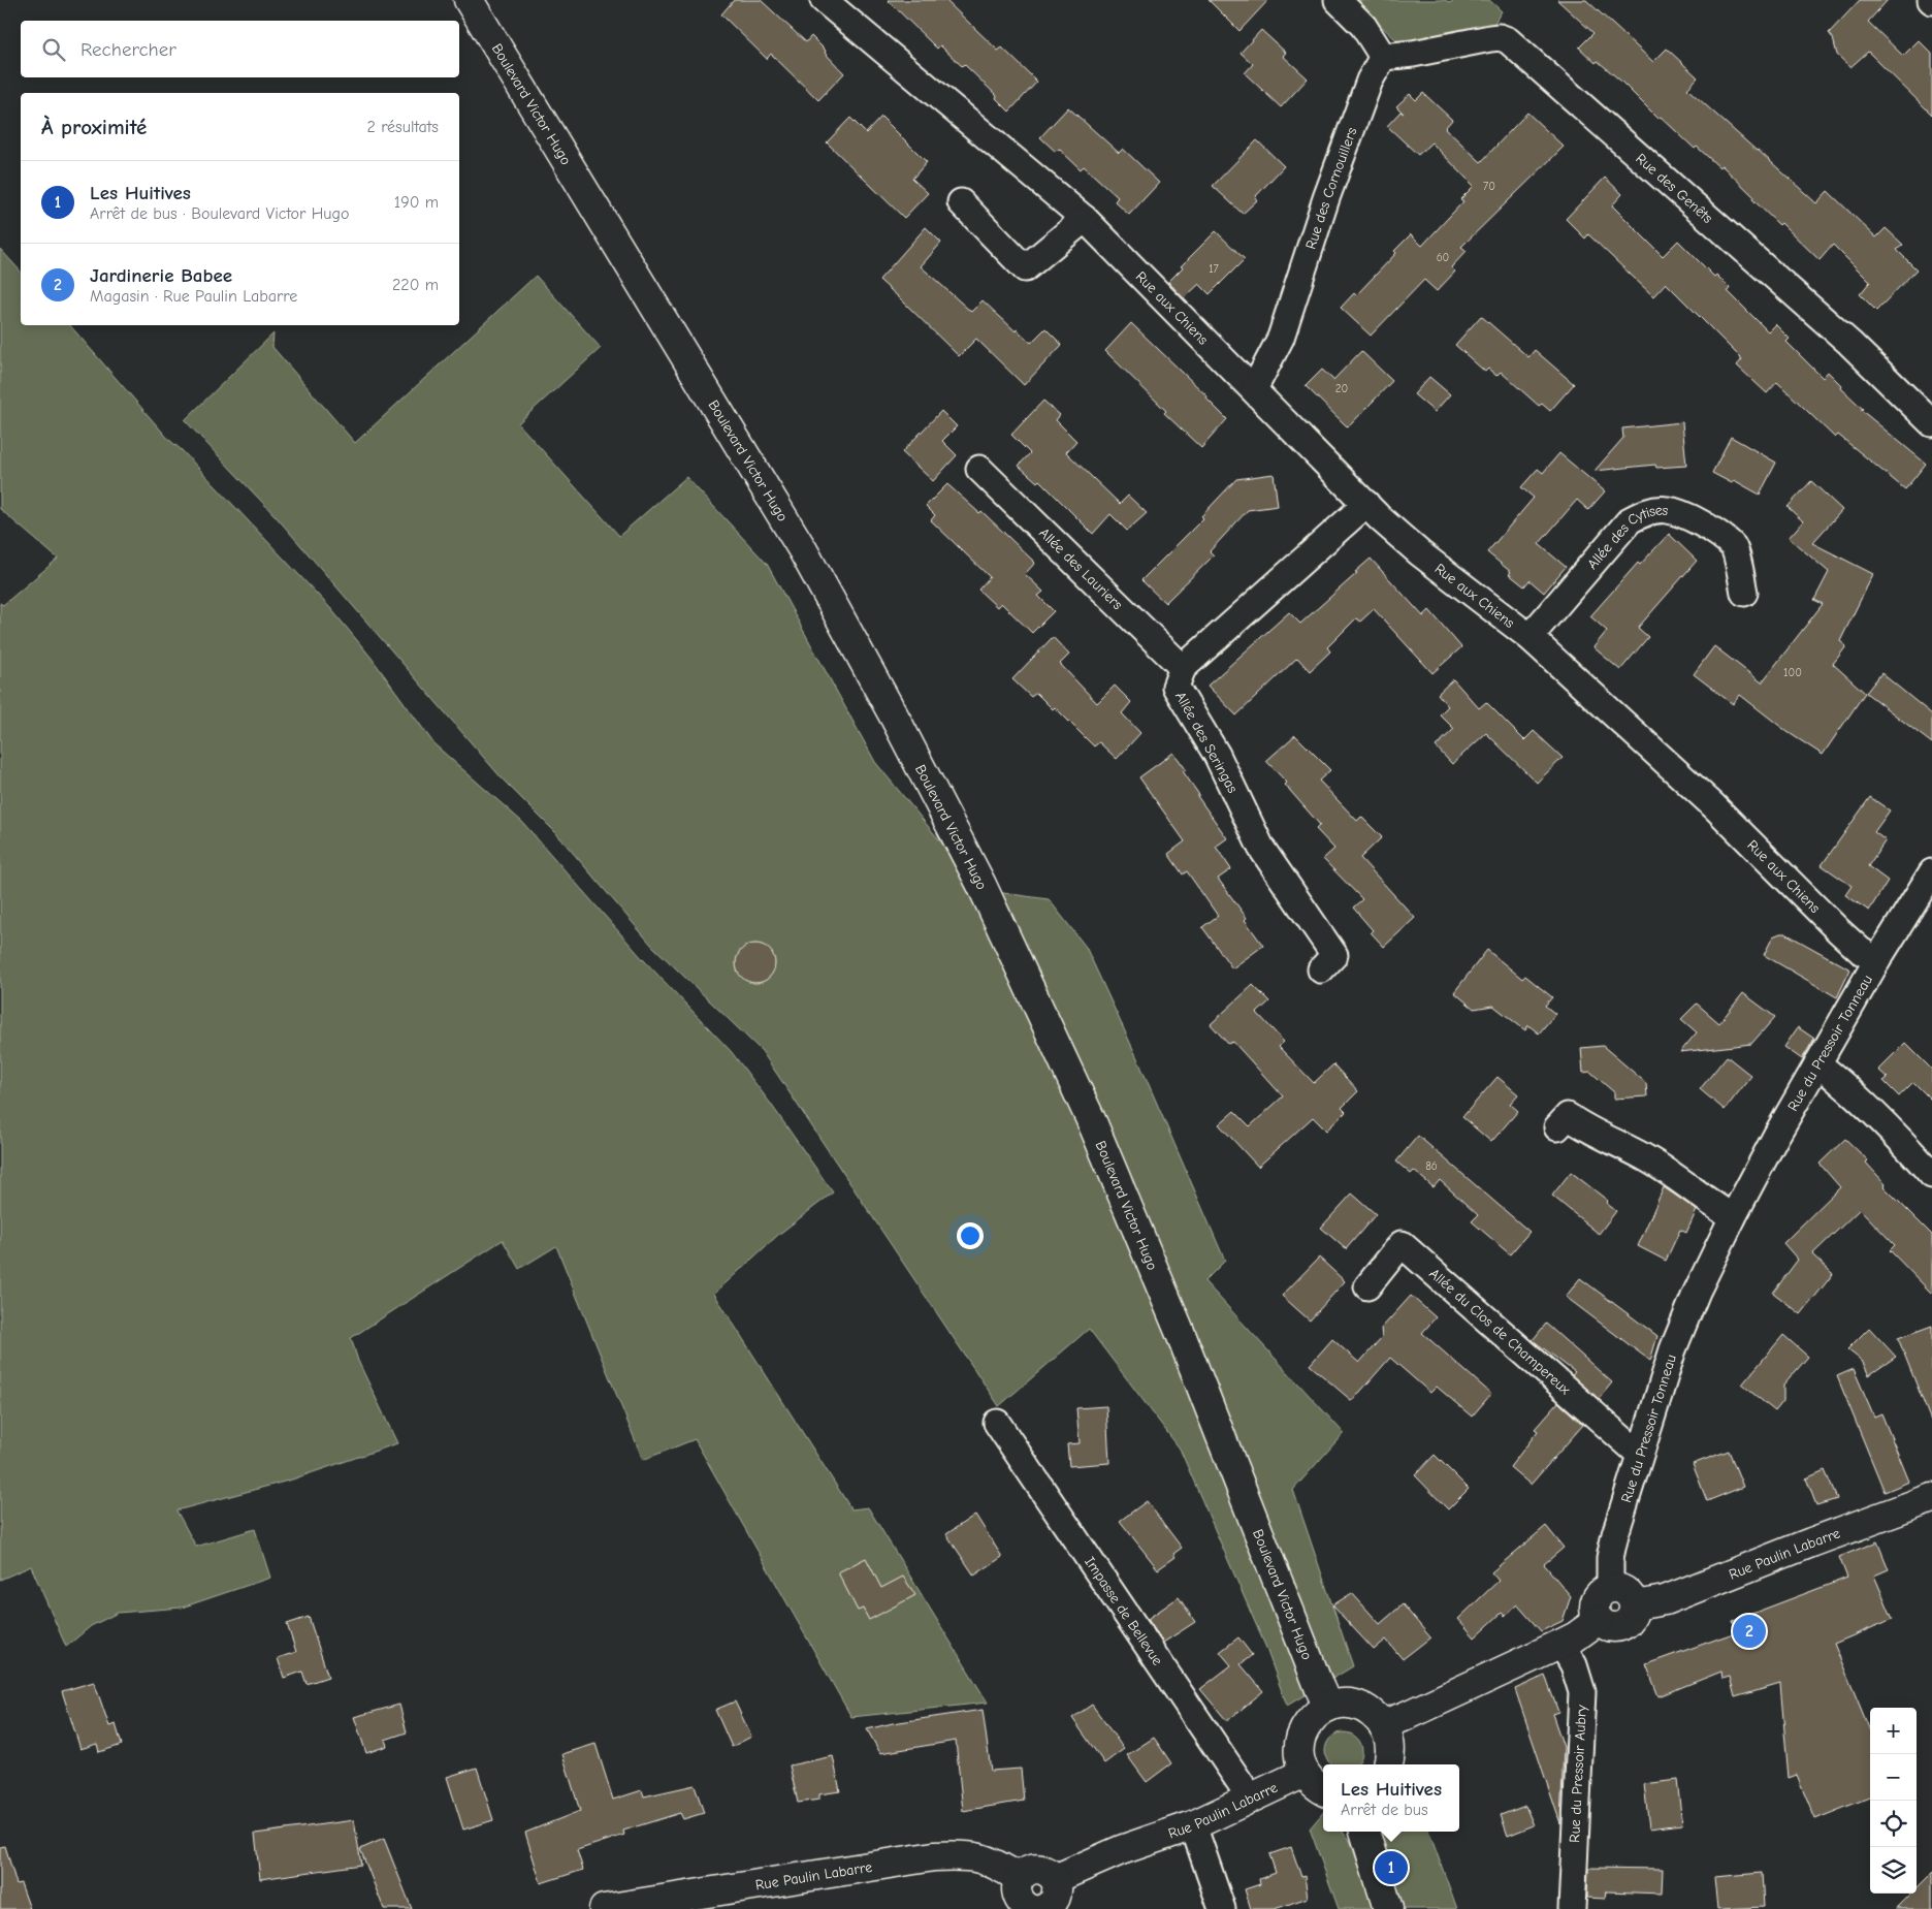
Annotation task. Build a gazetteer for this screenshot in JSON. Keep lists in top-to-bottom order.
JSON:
{
  "streets": {
    "main road": ["Boulevard Victor Hugo", "Rue Paulin Labarre"],
    "street": [
      "Rue des Genêts",
      "Rue des Cornouillers",
      "Rue aux Chiens",
      "Allée des Cytises",
      "Allée des Lauriers",
      "Allée des Seringas",
      "Rue du Pressoir Tonneau",
      "Allée du Clos de Champereux",
      "Impasse de Bellevue",
      "Rue du Pressoir Aubry"
    ]
  },
  "crossings": [
    ["Rue des Genêts", "Rue des Cornouillers"],
    ["Rue des Cornouillers", "Rue aux Chiens"],
    ["Rue aux Chiens", "Allée des Cytises"],
    ["Rue aux Chiens", "Allée des Seringas"],
    ["Rue aux Chiens", "Rue du Pressoir Tonneau"],
    ["Allée des Lauriers", "Allée des Seringas"],
    ["Rue du Pressoir Tonneau", "Allée du Clos de Champereux"],
    ["Rue du Pressoir Tonneau", "Rue Paulin Labarre"],
    ["Rue Paulin Labarre", "Impasse de Bellevue"]
  ],
  "house_numbers": [
    "70",
    "60",
    "17",
    "20",
    "100",
    "86"
  ],
  "page": {
    "search": "Rechercher",
    "heading": ["À proximité", "2 résultats"],
    "list": [
      {
        "mark": "1",
        "name": "Les Huitives",
        "note": "Arrêt de bus · Boulevard Victor Hugo",
        "value": "190 m"
      },
      {
        "mark": "2",
        "name": "Jardinerie Babee",
        "note": "Magasin · Rue Paulin Labarre",
        "value": "220 m"
      }
    ],
    "pins": ["2", "1"],
    "map_buttons": ["+", "−"],
    "popup": ["Les Huitives", "Arrêt de bus"]
  }
}
